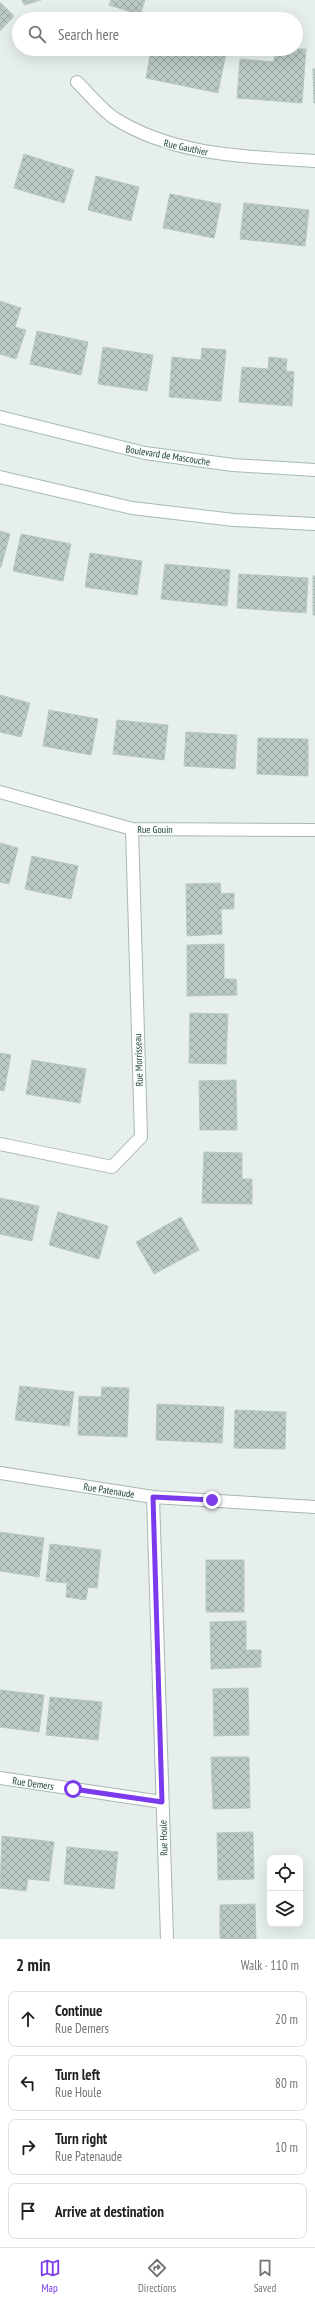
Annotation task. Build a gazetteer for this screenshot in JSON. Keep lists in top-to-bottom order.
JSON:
{
  "streets": {
    "street": [
      "Rue Gauthier",
      "Boulevard de Mascouche",
      "Rue Gouin",
      "Rue Morrisseau",
      "Rue Patenaude",
      "Rue Demers",
      "Rue Houle"
    ]
  },
  "crossings": [
    ["Rue Gouin", "Rue Morrisseau"],
    ["Rue Patenaude", "Rue Houle"],
    ["Rue Demers", "Rue Houle"]
  ],
  "page": {
    "search": "Search here",
    "heading": ["2 min", "Walk · 110 m"],
    "list": [
      ["Continue", "Rue Demers", "20 m"],
      ["Turn left", "Rue Houle", "80 m"],
      ["Turn right", "Rue Patenaude", "10 m"],
      "Arrive at destination"
    ],
    "nav": ["Map", "Directions", "Saved"]
  }
}
